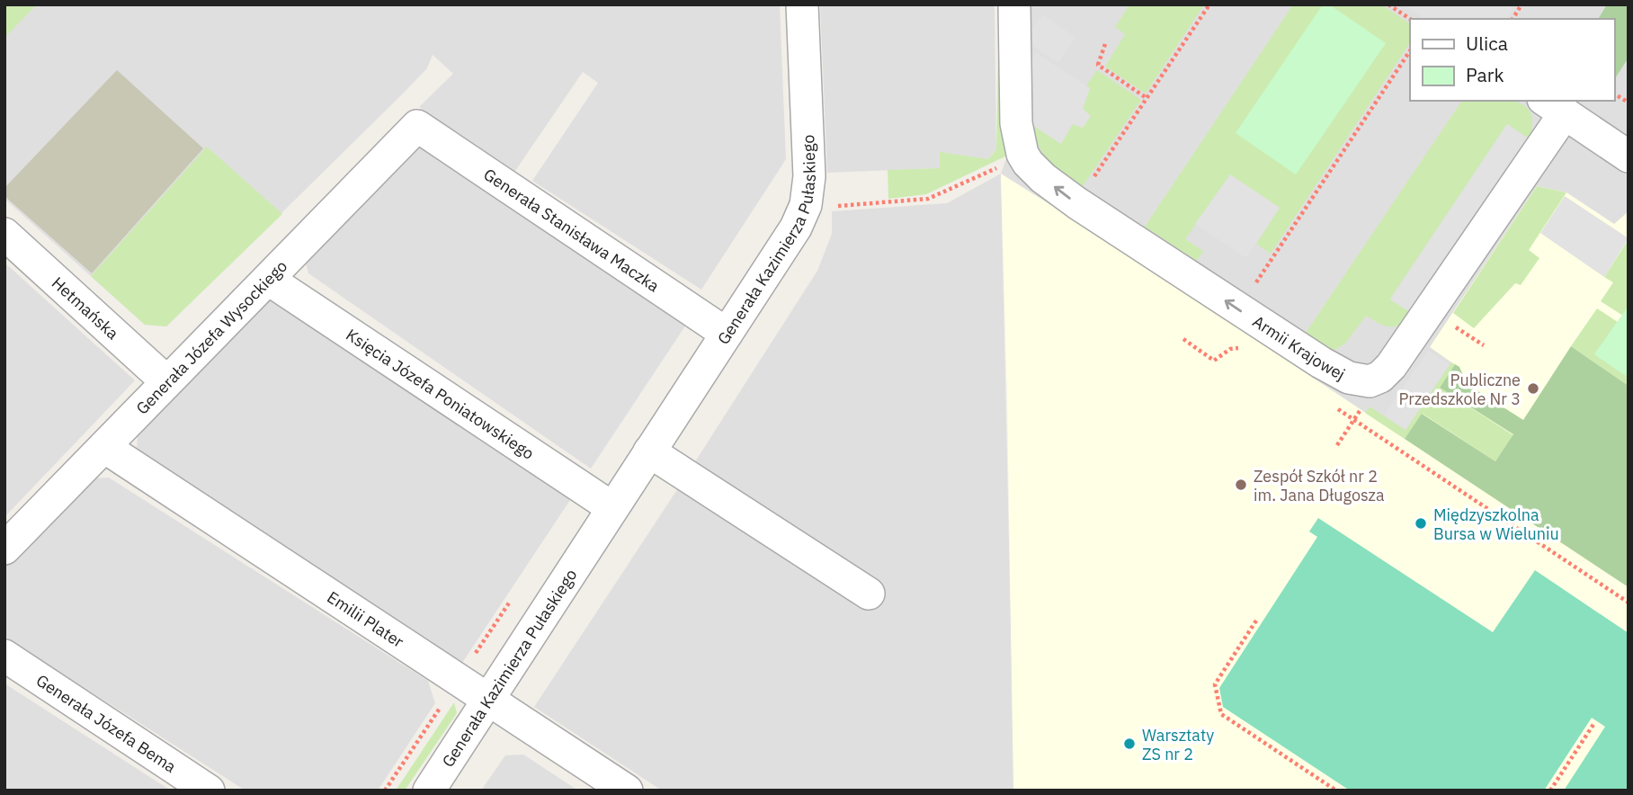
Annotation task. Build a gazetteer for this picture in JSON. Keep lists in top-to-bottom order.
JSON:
{
  "streets": {
    "street": [
      "Generała Stanisława Maczka",
      "Generała Kazimierza Pułaskiego",
      "Hetmańska",
      "Generała Józefa Wysockiego",
      "Armii Krajowej",
      "Księcia Józefa Poniatowskiego",
      "Emilii Plater",
      "Generała Józefa Bema"
    ]
  },
  "crossings": [
    ["Generała Stanisława Maczka", "Generała Kazimierza Pułaskiego"],
    ["Generała Stanisława Maczka", "Generała Józefa Wysockiego"],
    ["Generała Kazimierza Pułaskiego", "Księcia Józefa Poniatowskiego"],
    ["Generała Kazimierza Pułaskiego", "Emilii Plater"],
    ["Hetmańska", "Generała Józefa Wysockiego"],
    ["Generała Józefa Wysockiego", "Księcia Józefa Poniatowskiego"],
    ["Generała Józefa Wysockiego", "Emilii Plater"]
  ],
  "one_way": ["Armii Krajowej"],
  "places": [
    "Publiczne Przedszkole Nr 3",
    "Zespół Szkół nr 2 im. Jana Długosza",
    "Międzyszkolna Bursa w Wieluniu",
    "Warsztaty ZS nr 2"
  ],
  "legend": ["Ulica", "Park"]
}
